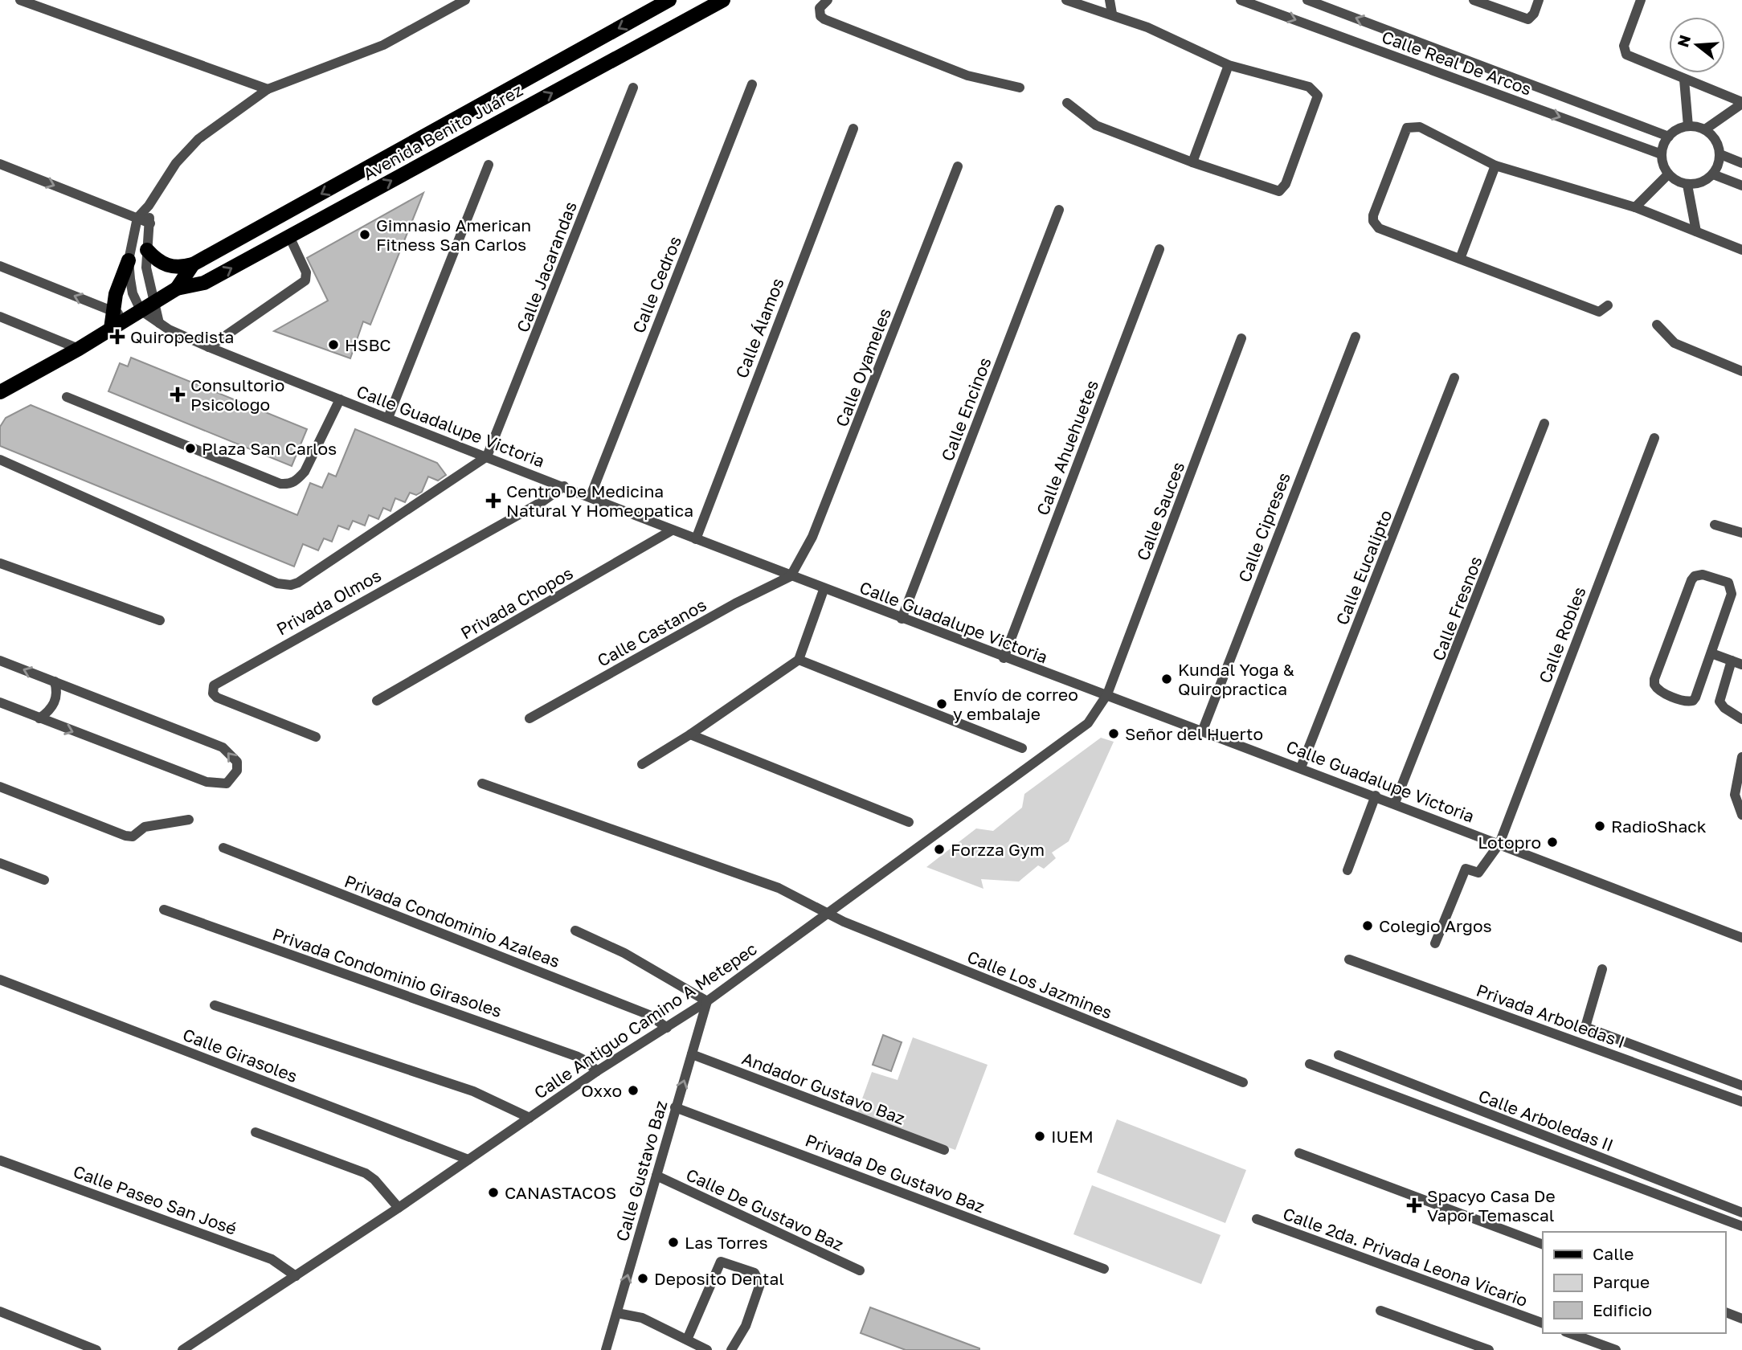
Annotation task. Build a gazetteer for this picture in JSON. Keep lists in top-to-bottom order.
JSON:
{
  "streets": {
    "main road": ["Avenida Benito Juárez"],
    "street": [
      "Calle Real De Arcos",
      "Calle Jacarandas",
      "Calle Cedros",
      "Calle Álamos",
      "Calle Oyameles",
      "Calle Encinos",
      "Calle Guadalupe Victoria",
      "Calle Ahuehuetes",
      "Calle Sauces",
      "Calle Cipreses",
      "Calle Eucalipto",
      "Privada Olmos",
      "Privada Chopos",
      "Calle Fresnos",
      "Calle Castanos",
      "Calle Robles",
      "Privada Condominio Azaleas",
      "Privada Condominio Girasoles",
      "Calle Los Jazmines",
      "Privada Arboledas I",
      "Calle Antiguo Camino A Metepec",
      "Calle Girasoles",
      "Andador Gustavo Baz",
      "Calle Arboledas II",
      "Calle Gustavo Baz",
      "Privada De Gustavo Baz",
      "Calle Paseo San José",
      "Calle De Gustavo Baz",
      "Calle 2da. Privada Leona Vicario"
    ]
  },
  "crossings": [
    ["Avenida Benito Juárez", "Calle Guadalupe Victoria"],
    ["Calle Jacarandas", "Calle Guadalupe Victoria"],
    ["Calle Cedros", "Calle Guadalupe Victoria"],
    ["Calle Álamos", "Calle Guadalupe Victoria"],
    ["Calle Oyameles", "Calle Guadalupe Victoria"],
    ["Calle Oyameles", "Calle Castanos"],
    ["Calle Encinos", "Calle Guadalupe Victoria"],
    ["Calle Guadalupe Victoria", "Calle Ahuehuetes"],
    ["Calle Guadalupe Victoria", "Calle Sauces"],
    ["Calle Guadalupe Victoria", "Calle Cipreses"],
    ["Calle Guadalupe Victoria", "Calle Eucalipto"],
    ["Calle Guadalupe Victoria", "Privada Olmos"],
    ["Calle Guadalupe Victoria", "Privada Chopos"],
    ["Calle Guadalupe Victoria", "Calle Fresnos"],
    ["Calle Guadalupe Victoria", "Calle Castanos"],
    ["Calle Guadalupe Victoria", "Calle Robles"],
    ["Calle Guadalupe Victoria", "Calle Antiguo Camino A Metepec"],
    ["Calle Sauces", "Calle Antiguo Camino A Metepec"],
    ["Privada Condominio Azaleas", "Calle Antiguo Camino A Metepec"],
    ["Privada Condominio Girasoles", "Calle Antiguo Camino A Metepec"],
    ["Calle Los Jazmines", "Calle Antiguo Camino A Metepec"],
    ["Calle Antiguo Camino A Metepec", "Calle Girasoles"],
    ["Calle Antiguo Camino A Metepec", "Calle Gustavo Baz"],
    ["Calle Antiguo Camino A Metepec", "Calle Paseo San José"],
    ["Andador Gustavo Baz", "Calle Gustavo Baz"],
    ["Calle Gustavo Baz", "Privada De Gustavo Baz"],
    ["Calle Gustavo Baz", "Calle De Gustavo Baz"]
  ],
  "one_way": ["Calle Gustavo Baz"],
  "places": {
    "other": [
      "Gimnasio American Fitness San Carlos",
      "HSBC",
      "Plaza San Carlos",
      "Kundal Yoga & Quiropractica",
      "Envío de correo y embalaje",
      "Señor del Huerto",
      "RadioShack",
      "Lotopro",
      "Forzza Gym",
      "Colegio Argos",
      "Oxxo",
      "IUEM",
      "CANASTACOS",
      "Las Torres",
      "Deposito Dental"
    ],
    "health": [
      "Quiropedista",
      "Consultorio Psicologo",
      "Centro De Medicina Natural Y Homeopatica",
      "Spacyo Casa De Vapor Temascal"
    ]
  },
  "legend": ["Calle", "Parque", "Edificio"],
  "north": "left"
}
